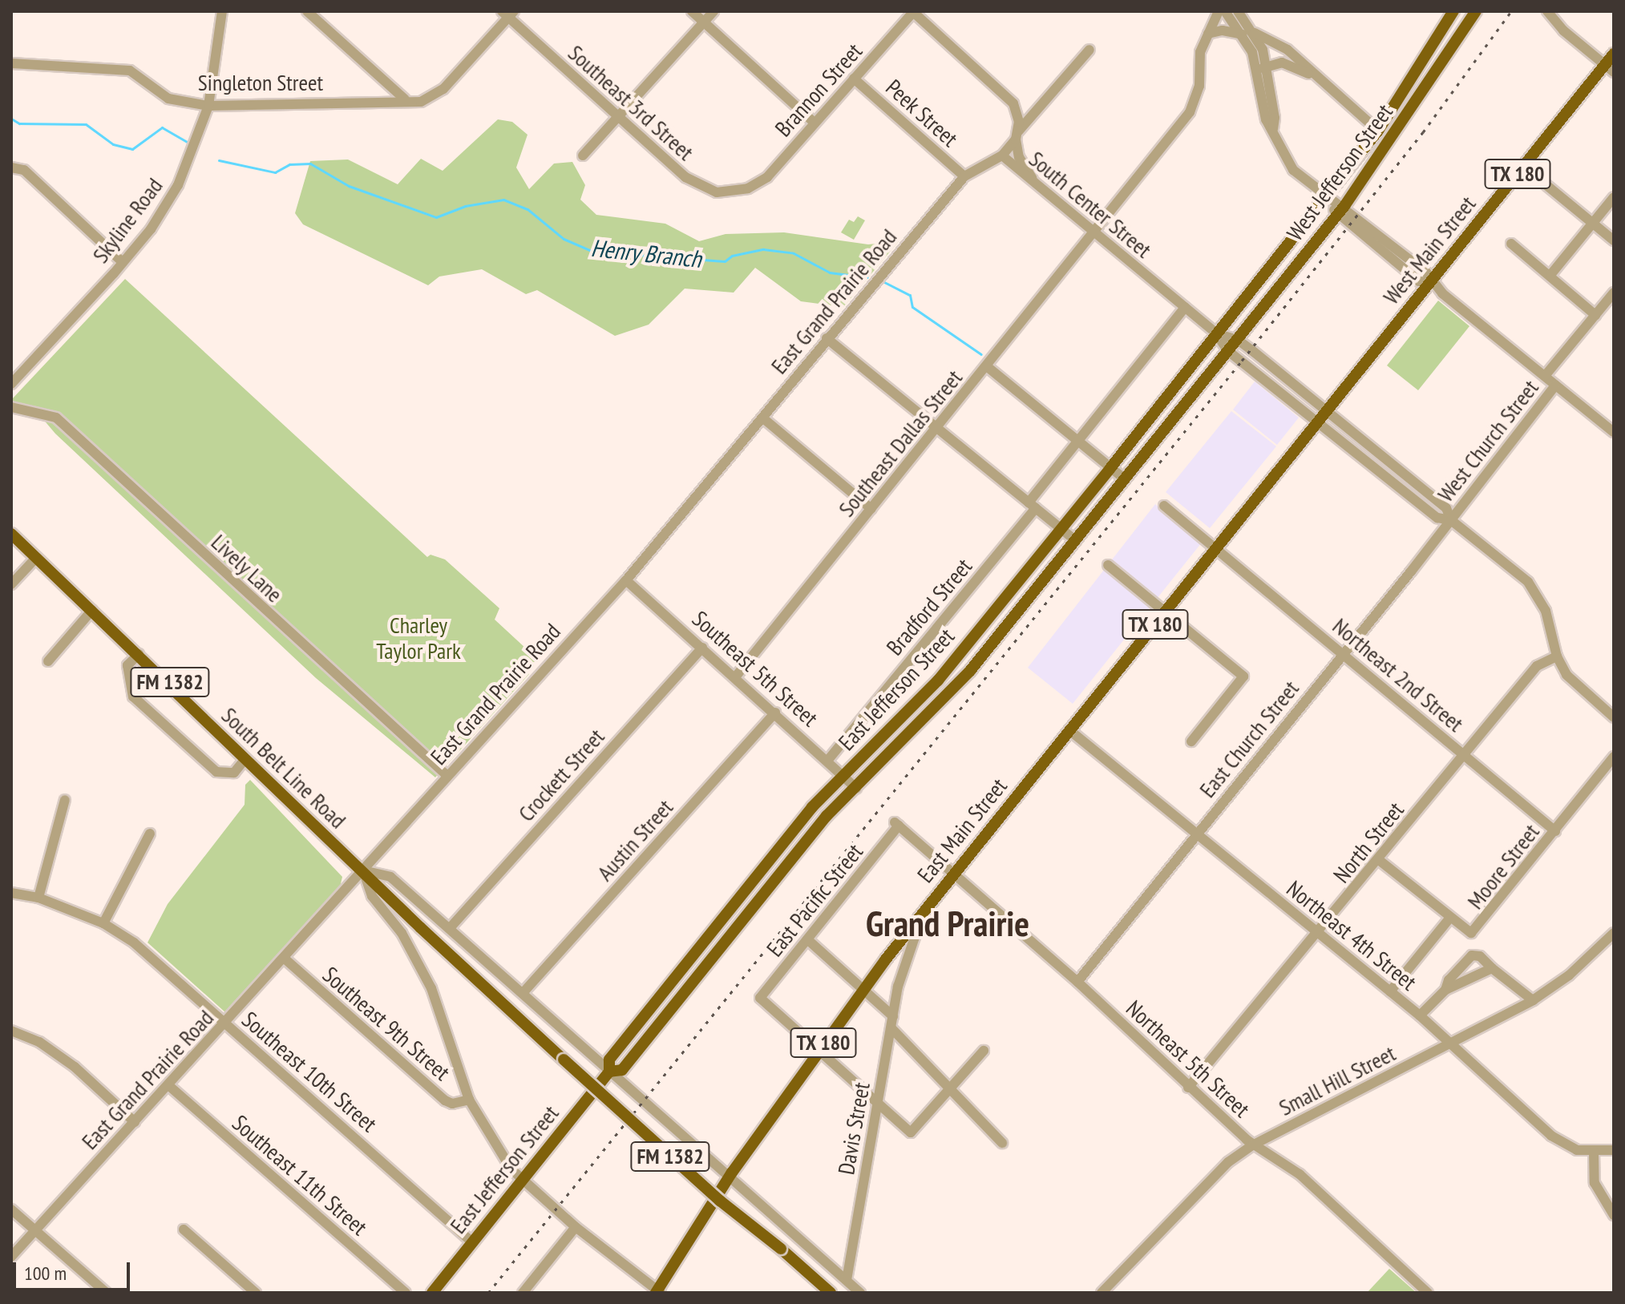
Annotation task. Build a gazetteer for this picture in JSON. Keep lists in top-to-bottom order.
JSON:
{
  "streets": {
    "main road": [
      "West Jefferson Street",
      "TX 180",
      "West Main Street",
      "FM 1382",
      "East Jefferson Street",
      "South Belt Line Road",
      "East Main Street"
    ],
    "street": [
      "Singleton Street",
      "Brannon Street",
      "Southeast 3rd Street",
      "Peek Street",
      "South Center Street",
      "Skyline Road",
      "East Grand Prairie Road",
      "West Church Street",
      "Southeast Dallas Street",
      "Lively Lane",
      "Bradford Street",
      "Southeast 5th Street",
      "Northeast 2nd Street",
      "East Church Street",
      "Crockett Street",
      "Austin Street",
      "North Street",
      "Moore Street",
      "East Pacific Street",
      "Northeast 4th Street",
      "Southeast 9th Street",
      "Northeast 5th Street",
      "Southeast 10th Street",
      "Small Hill Street",
      "Davis Street",
      "Southeast 11th Street"
    ]
  },
  "crossings": [
    ["Singleton Street", "Southeast 3rd Street"],
    ["Singleton Street", "Skyline Road"],
    ["Brannon Street", "Southeast 3rd Street"],
    ["Brannon Street", "Peek Street"],
    ["Brannon Street", "South Center Street"],
    ["Peek Street", "East Grand Prairie Road"],
    ["West Jefferson Street", "South Center Street"],
    ["West Jefferson Street", "East Jefferson Street"],
    ["South Center Street", "West Main Street"],
    ["South Center Street", "East Grand Prairie Road"],
    ["South Center Street", "Southeast Dallas Street"],
    ["South Center Street", "Bradford Street"],
    ["South Center Street", "East Jefferson Street"],
    ["South Center Street", "East Main Street"],
    ["West Main Street", "East Main Street"],
    ["East Grand Prairie Road", "Lively Lane"],
    ["East Grand Prairie Road", "Southeast 5th Street"],
    ["East Grand Prairie Road", "South Belt Line Road"],
    ["East Grand Prairie Road", "Southeast 9th Street"],
    ["East Grand Prairie Road", "Southeast 10th Street"],
    ["East Grand Prairie Road", "Southeast 11th Street"],
    ["West Church Street", "East Church Street"],
    ["Southeast Dallas Street", "Southeast 5th Street"],
    ["Bradford Street", "Southeast 5th Street"],
    ["Southeast 5th Street", "East Jefferson Street"],
    ["Southeast 5th Street", "Crockett Street"],
    ["Southeast 5th Street", "Austin Street"],
    ["Northeast 2nd Street", "East Church Street"],
    ["Northeast 2nd Street", "East Main Street"],
    ["Northeast 2nd Street", "North Street"],
    ["Northeast 2nd Street", "Moore Street"],
    ["FM 1382", "South Belt Line Road"],
    ["FM 1382", "East Main Street"],
    ["FM 1382", "Davis Street"],
    ["East Jefferson Street", "South Belt Line Road"],
    ["East Jefferson Street", "Southeast 9th Street"],
    ["East Jefferson Street", "Southeast 10th Street"],
    ["East Church Street", "Northeast 4th Street"],
    ["East Church Street", "Northeast 5th Street"],
    ["South Belt Line Road", "Crockett Street"],
    ["South Belt Line Road", "East Main Street"],
    ["South Belt Line Road", "Austin Street"],
    ["South Belt Line Road", "Southeast 9th Street"],
    ["East Main Street", "East Pacific Street"],
    ["East Main Street", "Northeast 4th Street"],
    ["East Main Street", "Southeast 9th Street"],
    ["East Main Street", "Northeast 5th Street"],
    ["East Main Street", "Davis Street"],
    ["North Street", "Northeast 4th Street"],
    ["North Street", "Northeast 5th Street"],
    ["Moore Street", "Northeast 4th Street"],
    ["East Pacific Street", "Northeast 5th Street"],
    ["Northeast 4th Street", "Small Hill Street"],
    ["Northeast 5th Street", "Small Hill Street"]
  ],
  "districts": ["Grand Prairie"],
  "water": ["Henry Branch"],
  "parks": ["Charley Taylor Park"],
  "scale_bar": "100 m"
}
